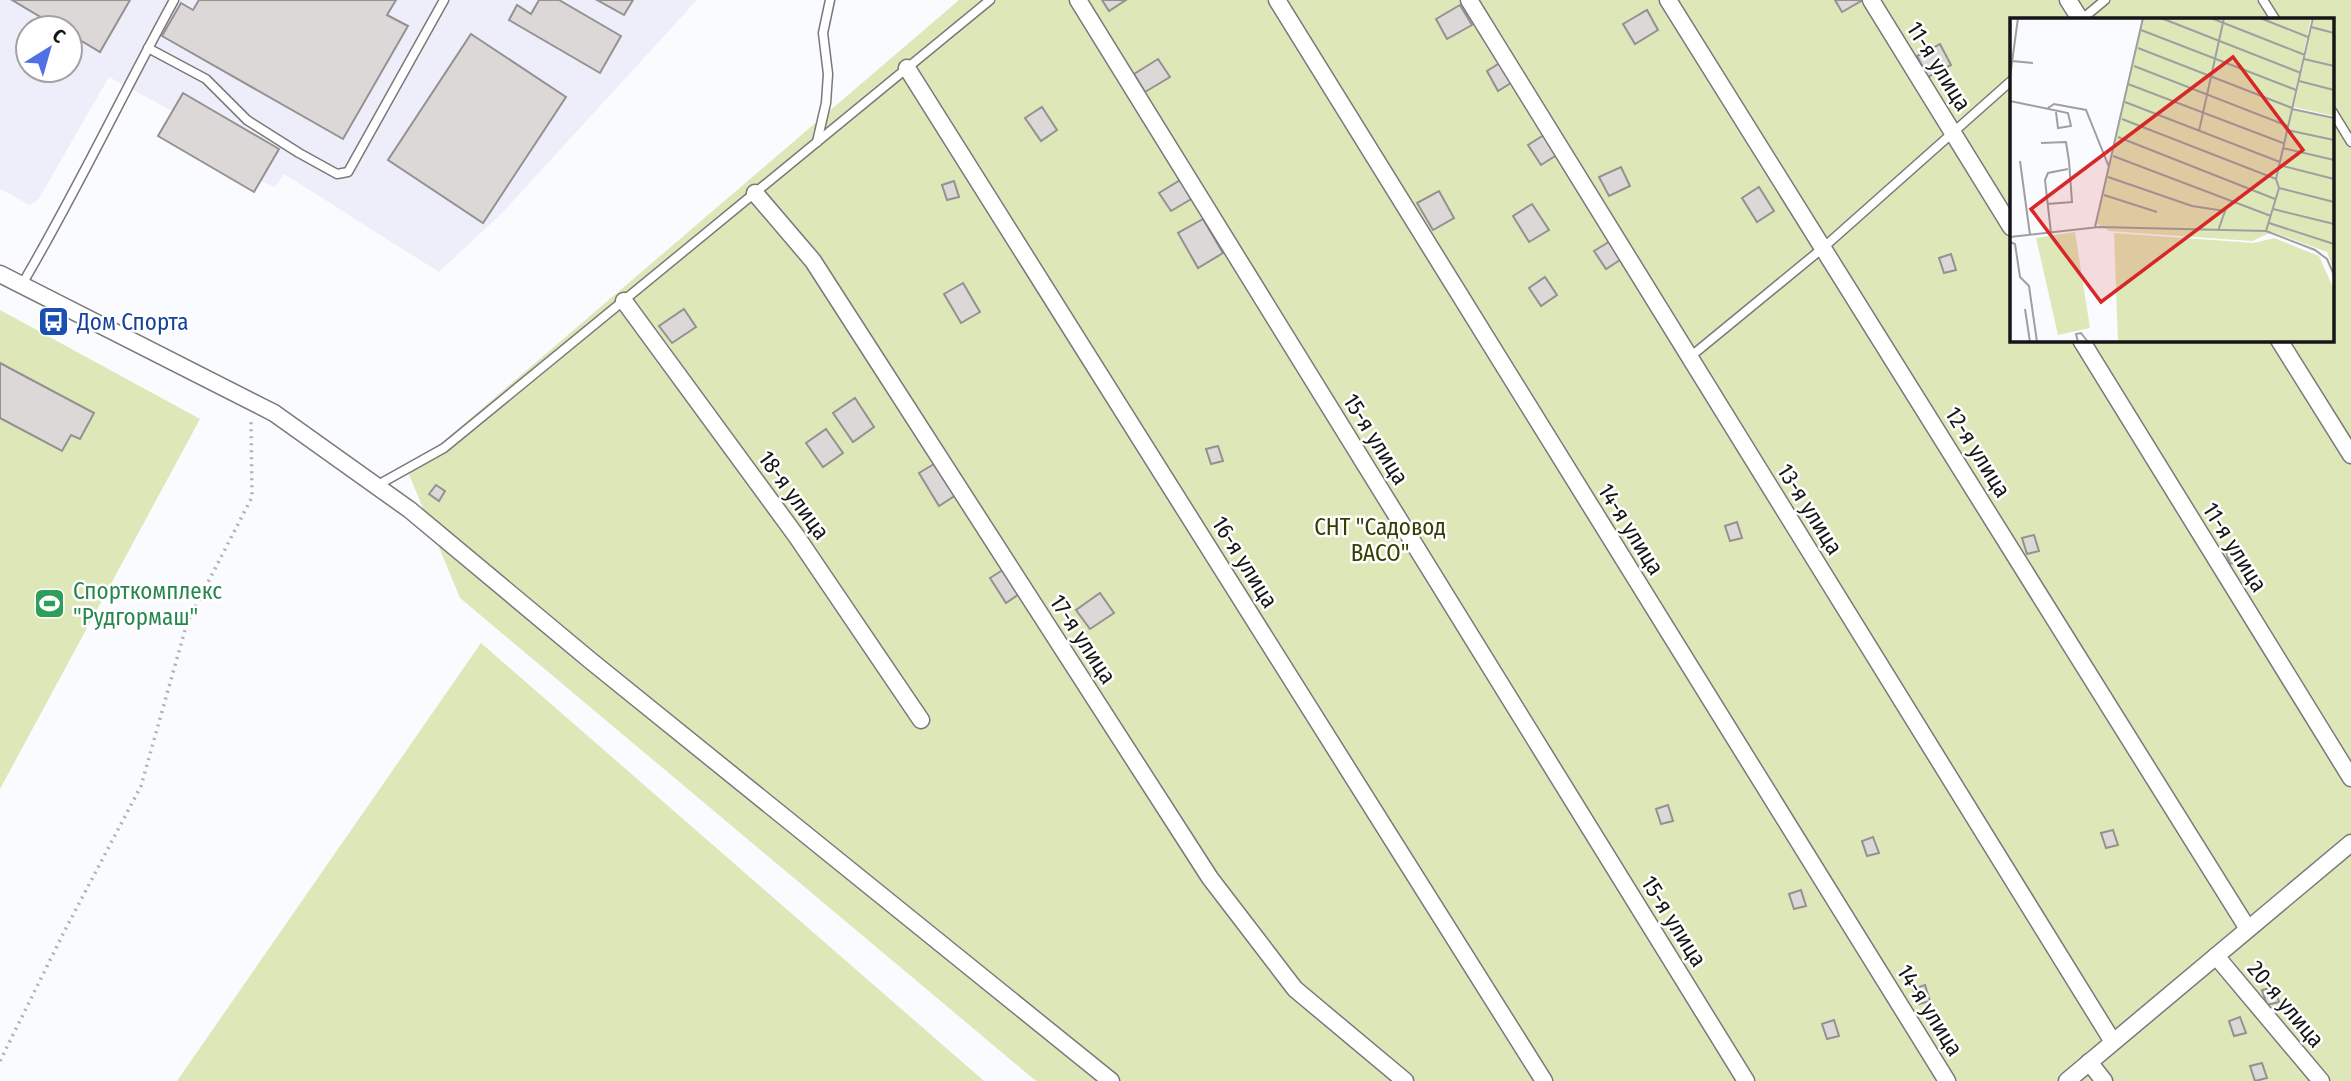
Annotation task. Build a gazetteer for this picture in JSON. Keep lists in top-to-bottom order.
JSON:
{
  "streets": {
    "street": [
      "11-я улица",
      "15-я улица",
      "12-я улица",
      "18-я улица",
      "13-я улица",
      "14-я улица",
      "16-я улица",
      "17-я улица",
      "20-я улица"
    ]
  },
  "parks": ["СНТ \"Садовод ВАСО\""],
  "places": {
    "bus stop": ["Дом Спорта"],
    "sports": ["Спорткомплекс \"Рудгормаш\""]
  },
  "north": "top right"
}
